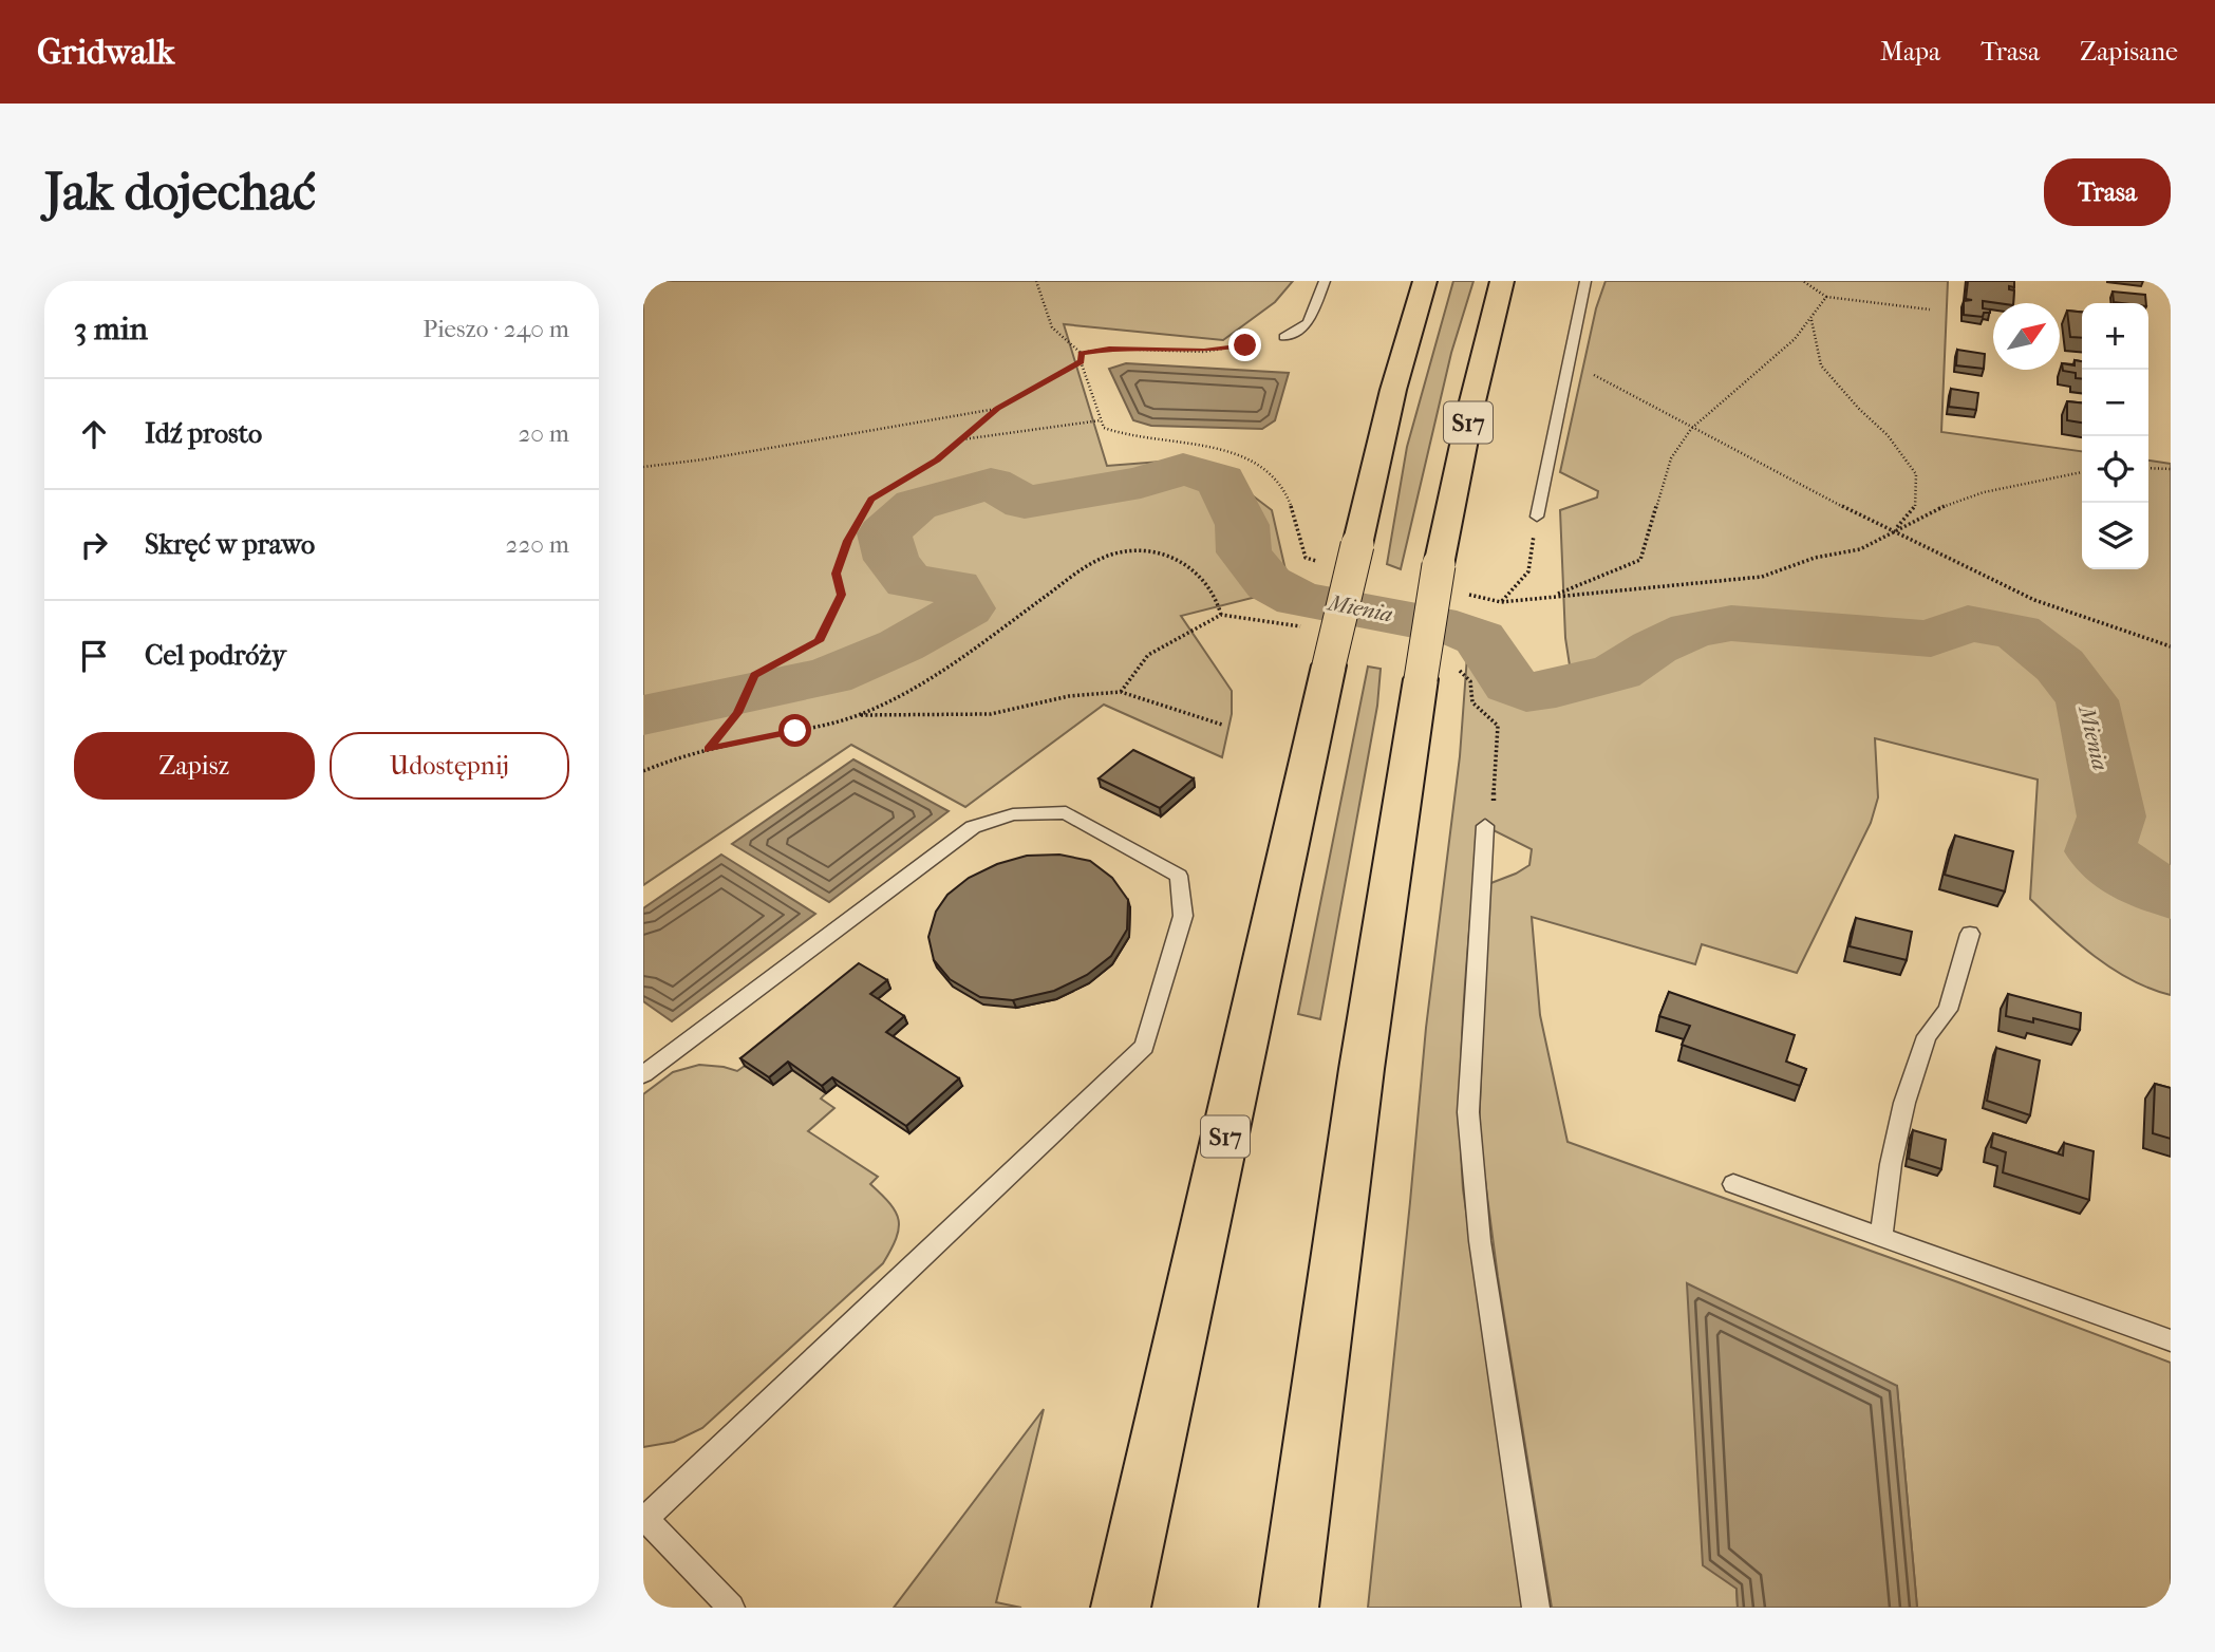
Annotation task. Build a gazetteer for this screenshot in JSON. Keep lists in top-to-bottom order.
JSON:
{
  "streets": {
    "highway": ["S17"]
  },
  "water": ["Mienia"],
  "north": "top right",
  "page": {
    "header": "Gridwalk",
    "nav": ["Mapa", "Trasa", "Zapisane"],
    "buttons": [
      "Trasa",
      ["Zapisz", "Udostępnij"]
    ],
    "title": "Jak dojechać",
    "heading": ["3 min", "Pieszo · 240 m"],
    "map_buttons": ["+", "−"],
    "list": [
      ["Idź prosto", "20 m"],
      ["Skręć w prawo", "220 m"],
      "Cel podróży"
    ]
  }
}
